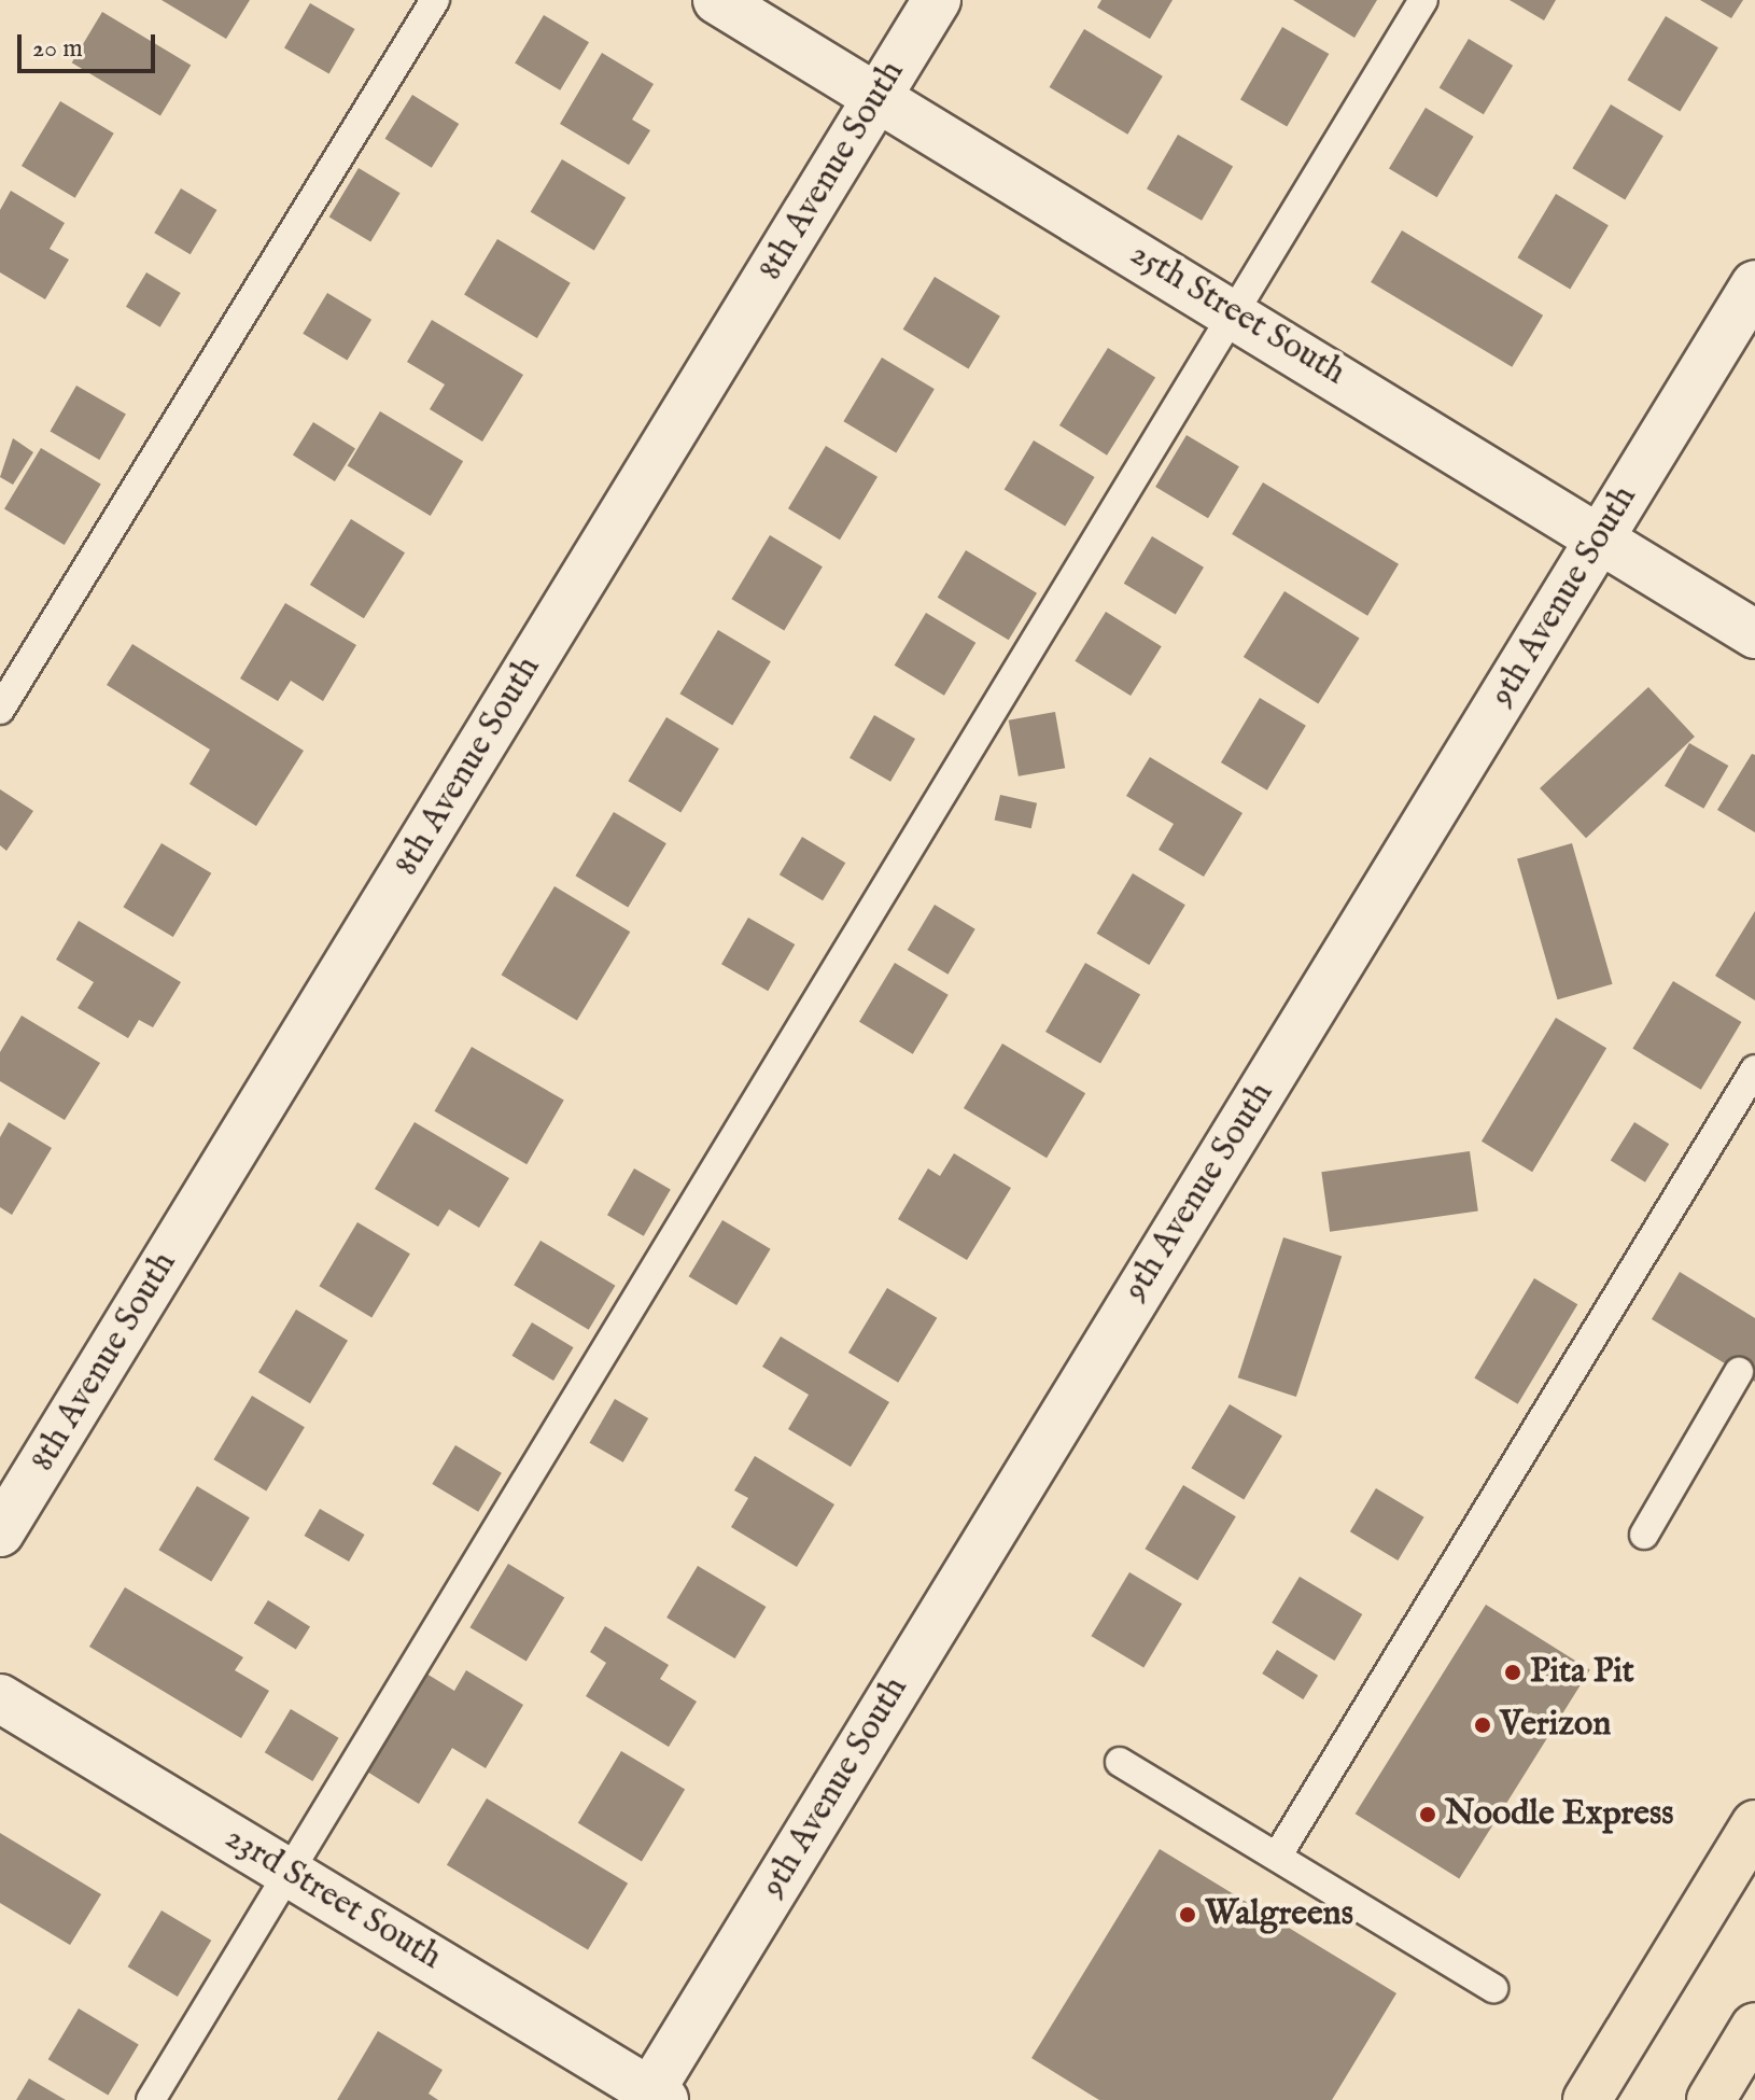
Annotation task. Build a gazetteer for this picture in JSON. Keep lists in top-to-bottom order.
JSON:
{
  "streets": {
    "street": [
      "8th Avenue South",
      "25th Street South",
      "9th Avenue South",
      "23rd Street South"
    ]
  },
  "crossings": [
    ["8th Avenue South", "25th Street South"],
    ["25th Street South", "9th Avenue South"],
    ["9th Avenue South", "23rd Street South"]
  ],
  "places": [
    "Pita Pit",
    "Verizon",
    "Noodle Express",
    "Walgreens"
  ],
  "scale_bar": "20 m"
}
